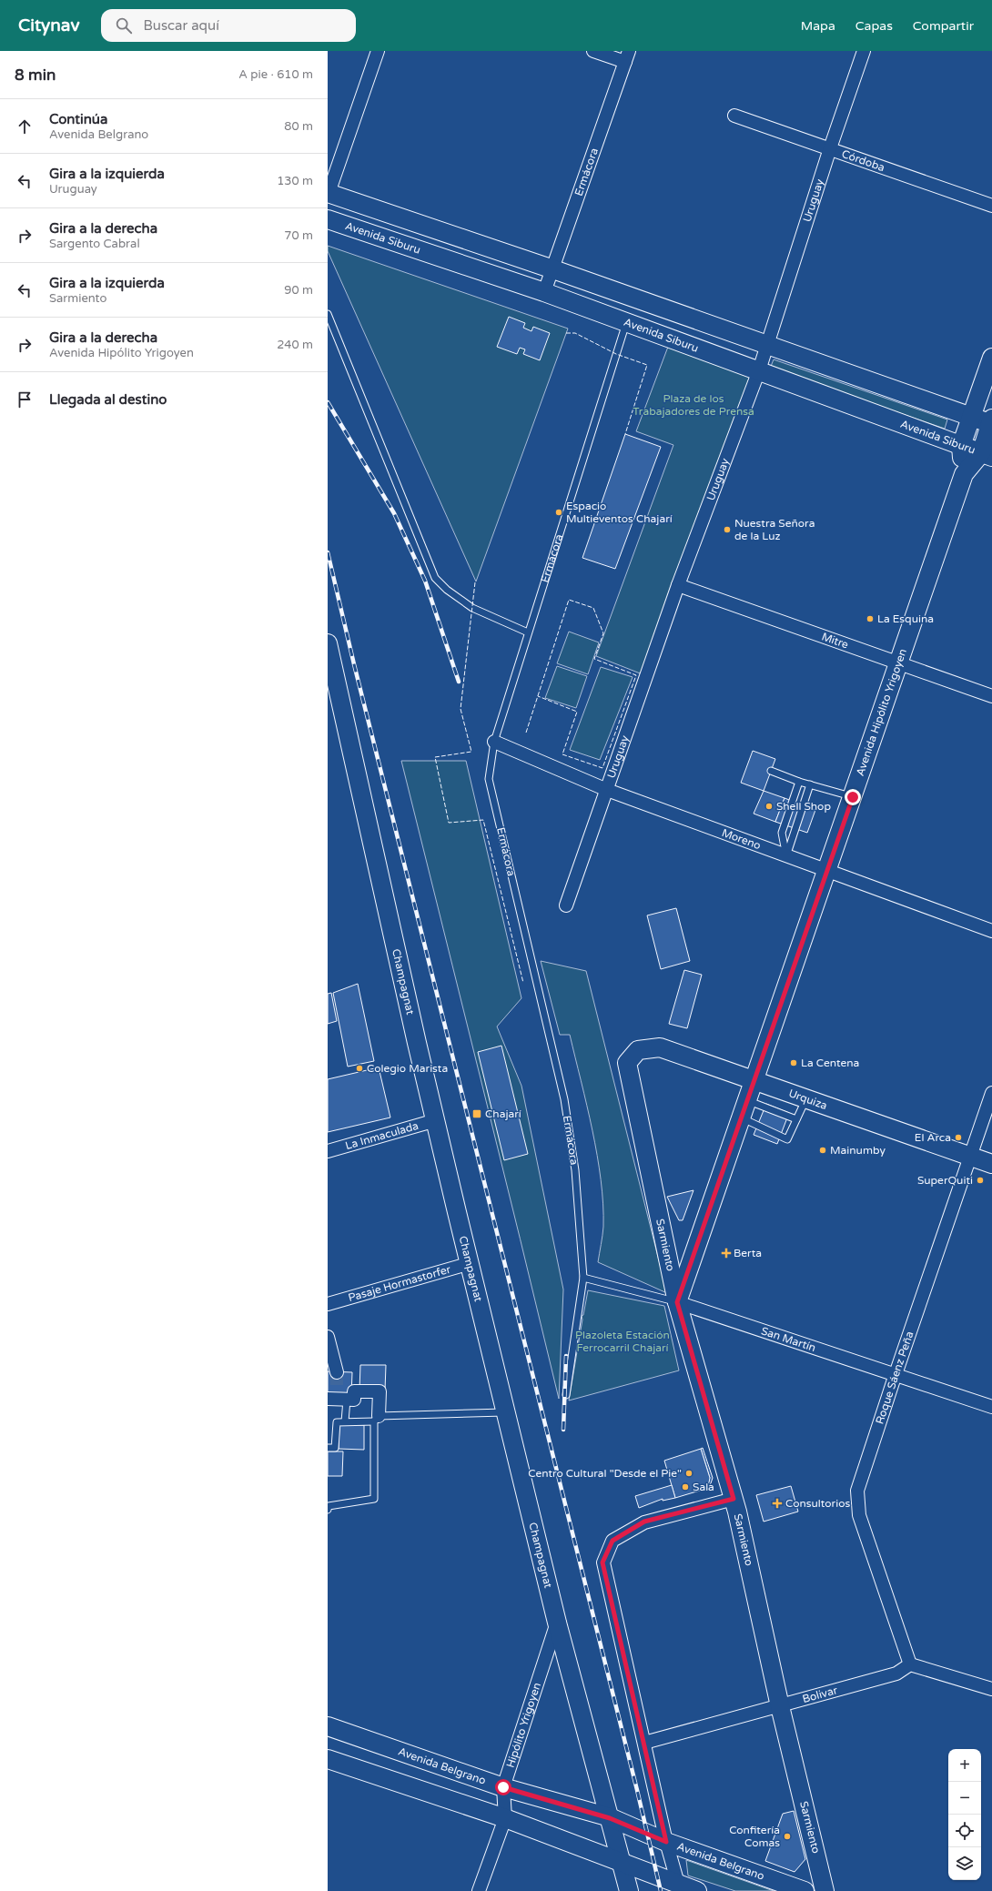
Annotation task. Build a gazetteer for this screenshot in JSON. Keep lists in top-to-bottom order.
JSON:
{
  "streets": {
    "street": [
      "Córdoba",
      "Ermácora",
      "Uruguay",
      "Avenida Siburu",
      "Mitre",
      "Avenida Hipólito Yrigoyen",
      "Moreno",
      "Champagnat",
      "Urquiza",
      "La Inmaculada",
      "Sarmiento",
      "Pasaje Hormastorfer",
      "San Martín",
      "Roque Sáenz Peña",
      "Bolivar",
      "Hipólito Yrigoyen",
      "Avenida Belgrano"
    ]
  },
  "crossings": [
    ["Córdoba", "Uruguay"],
    ["Ermácora", "Avenida Siburu"],
    ["Ermácora", "Moreno"],
    ["Ermácora", "San Martín"],
    ["Uruguay", "Avenida Siburu"],
    ["Uruguay", "Mitre"],
    ["Uruguay", "Moreno"],
    ["Avenida Siburu", "Avenida Hipólito Yrigoyen"],
    ["Mitre", "Avenida Hipólito Yrigoyen"],
    ["Avenida Hipólito Yrigoyen", "Moreno"],
    ["Avenida Hipólito Yrigoyen", "Urquiza"],
    ["Avenida Hipólito Yrigoyen", "Sarmiento"],
    ["Avenida Hipólito Yrigoyen", "San Martín"],
    ["Champagnat", "La Inmaculada"],
    ["Champagnat", "Pasaje Hormastorfer"],
    ["Champagnat", "Hipólito Yrigoyen"],
    ["Champagnat", "Avenida Belgrano"],
    ["Urquiza", "Sarmiento"],
    ["Urquiza", "Roque Sáenz Peña"],
    ["Sarmiento", "San Martín"],
    ["Sarmiento", "Bolivar"],
    ["San Martín", "Roque Sáenz Peña"],
    ["Roque Sáenz Peña", "Bolivar"],
    ["Hipólito Yrigoyen", "Avenida Belgrano"]
  ],
  "parks": ["Plaza de los Trabajadores de Prensa", "Plazoleta Estación Ferrocarril Chajarí"],
  "places": {
    "other": [
      "Espacio Multieventos Chajarí",
      "Nuestra Señora de la Luz",
      "La Esquina",
      "Shell Shop",
      "La Centena",
      "Colegio Marista",
      "El Arca",
      "Mainumby",
      "SuperQuiti",
      "Centro Cultural \"Desde el Pie\"",
      "Sala",
      "Confitería Comas"
    ],
    "transit": ["Chajarí"],
    "health": ["Berta", "Consultorios"]
  },
  "page": {
    "header": "Citynav",
    "search": "Buscar aquí",
    "nav": ["Mapa", "Capas", "Compartir"],
    "heading": ["8 min", "A pie · 610 m"],
    "list": [
      ["Continúa", "Avenida Belgrano", "80 m"],
      ["Gira a la izquierda", "Uruguay", "130 m"],
      ["Gira a la derecha", "Sargento Cabral", "70 m"],
      ["Gira a la izquierda", "Sarmiento", "90 m"],
      ["Gira a la derecha", "Avenida Hipólito Yrigoyen", "240 m"],
      "Llegada al destino"
    ],
    "map_buttons": ["+", "−"]
  }
}
